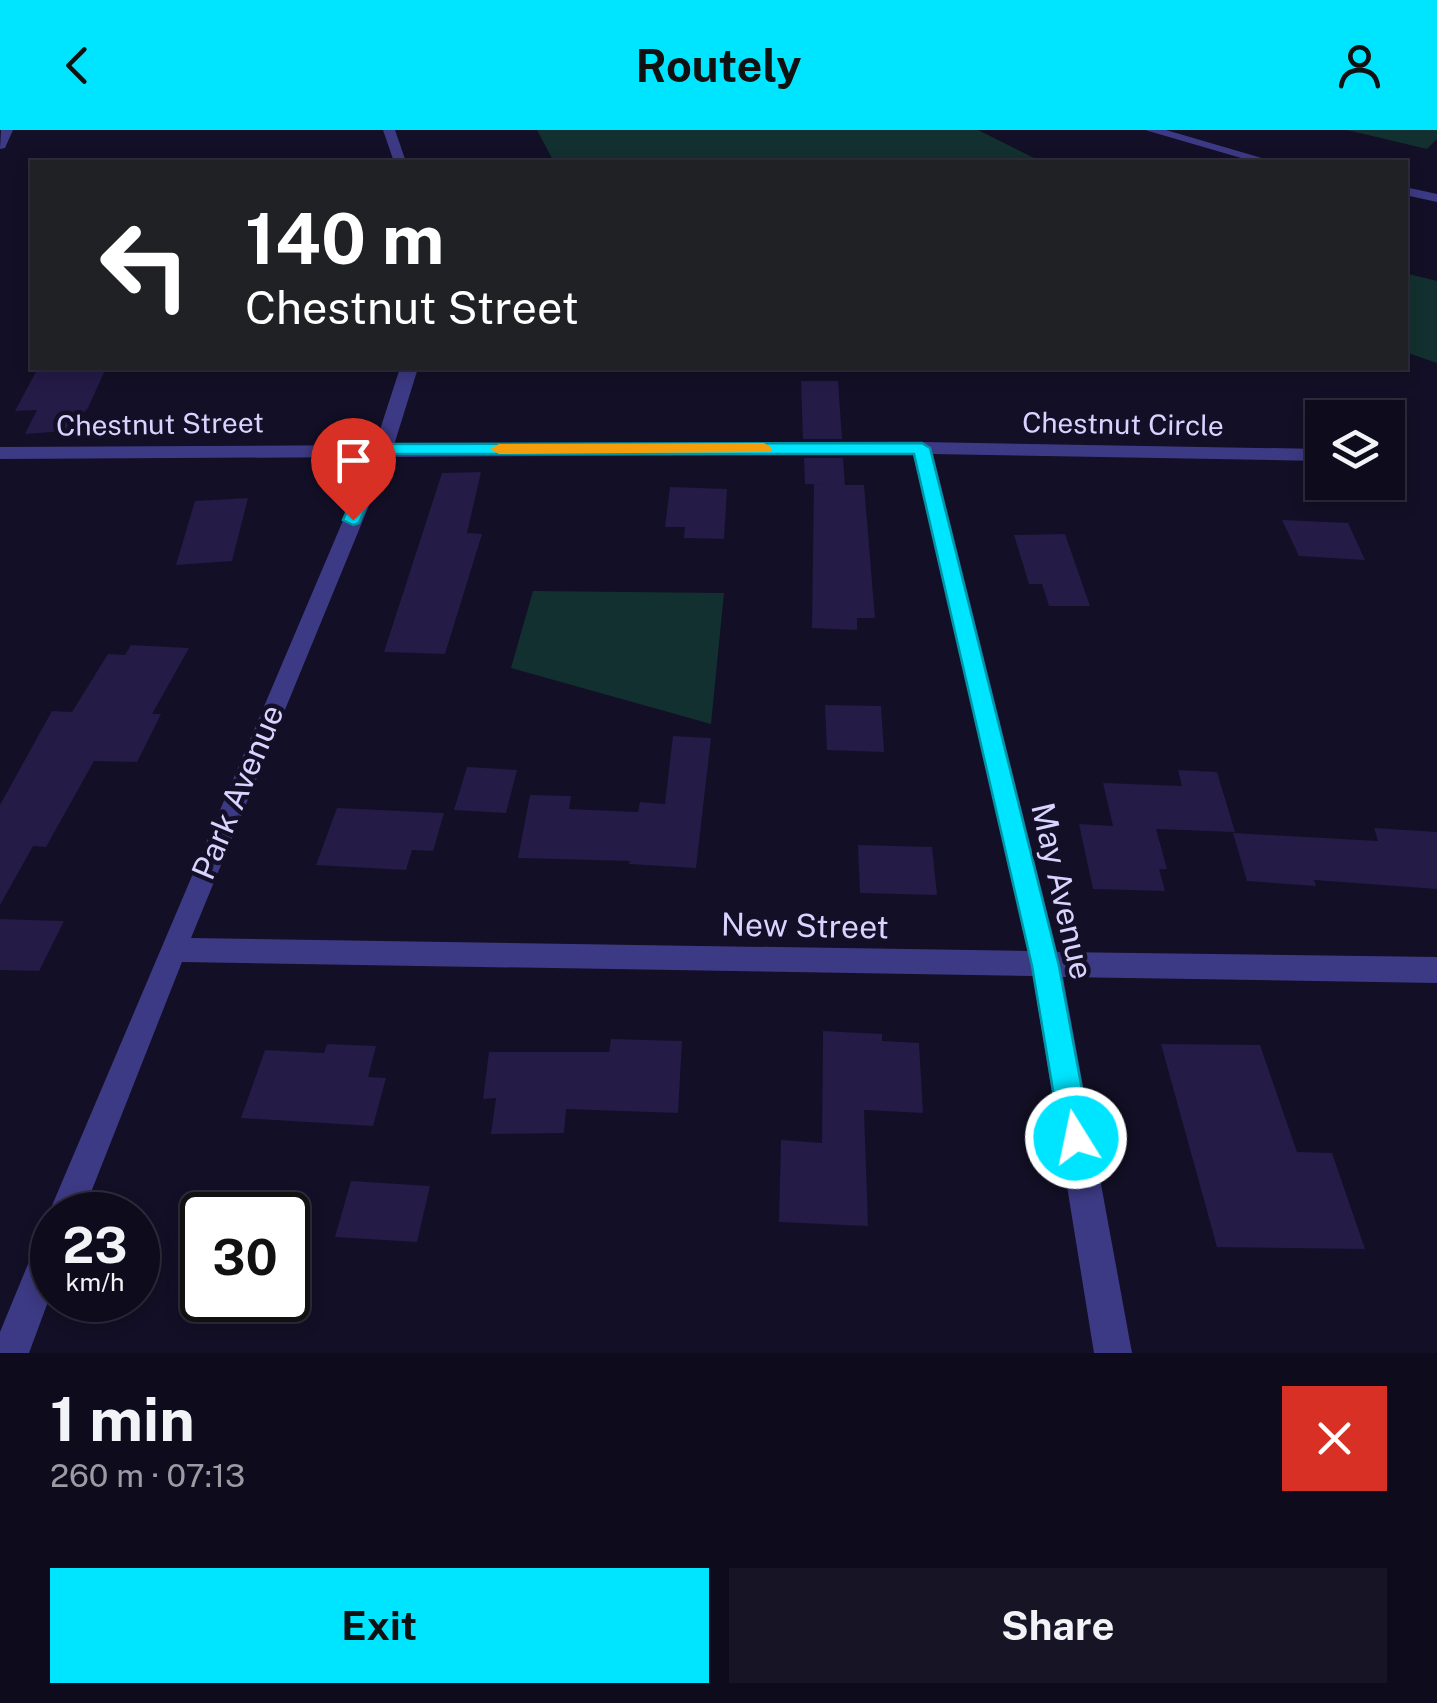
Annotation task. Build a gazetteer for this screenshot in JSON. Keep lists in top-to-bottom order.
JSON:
{
  "streets": {
    "street": [
      "Chestnut Street",
      "Chestnut Circle",
      "Park Avenue",
      "May Avenue",
      "New Street"
    ]
  },
  "crossings": [
    ["Chestnut Street", "Chestnut Circle"],
    ["Chestnut Street", "Park Avenue"],
    ["Chestnut Street", "May Avenue"],
    ["Chestnut Circle", "May Avenue"],
    ["Park Avenue", "New Street"],
    ["May Avenue", "New Street"]
  ],
  "page": {
    "header": "Routely",
    "turn": ["140 m", "Chestnut Street"],
    "speed": "23 km/h",
    "limit": "30",
    "heading": ["1 min", "260 m · 07:13"],
    "buttons": ["Exit", "Share"]
  }
}
